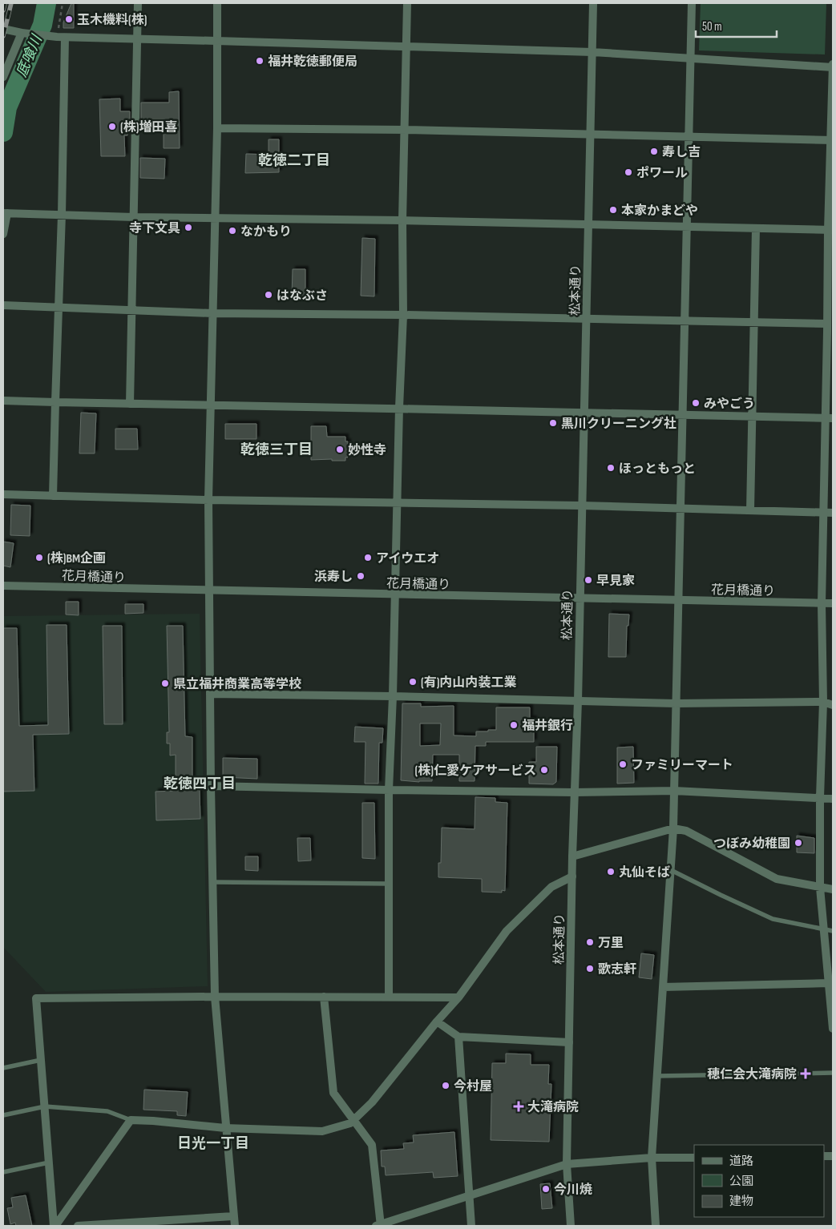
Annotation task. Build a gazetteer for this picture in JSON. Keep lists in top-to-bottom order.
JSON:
{
  "streets": {
    "street": ["松本通り", "花月橋通り"]
  },
  "crossings": [
    ["松本通り", "花月橋通り"]
  ],
  "districts": [
    "乾徳二丁目",
    "乾徳三丁目",
    "乾徳四丁目",
    "日光一丁目"
  ],
  "water": ["底喰川"],
  "places": {
    "other": [
      "玉木機料(株)",
      "福井乾徳郵便局",
      "(株)増田喜",
      "寿し吉",
      "ポワール",
      "本家かまどや",
      "寺下文具",
      "なかもり",
      "はなぶさ",
      "みやごう",
      "黒川クリーニング社",
      "妙性寺",
      "ほっともっと",
      "(株)BM企画",
      "アイウエオ",
      "浜寿し",
      "早見家",
      "(有)内山内装工業",
      "県立福井商業高等学校",
      "福井銀行",
      "ファミリーマート",
      "(株)仁愛ケアサービス",
      "つぼみ幼稚園",
      "丸仙そば",
      "万里",
      "歌志軒",
      "今村屋",
      "今川焼"
    ],
    "health": ["穂仁会大滝病院", "大滝病院"]
  },
  "legend": ["道路", "公園", "建物"],
  "scale_bar": "50 m"
}
